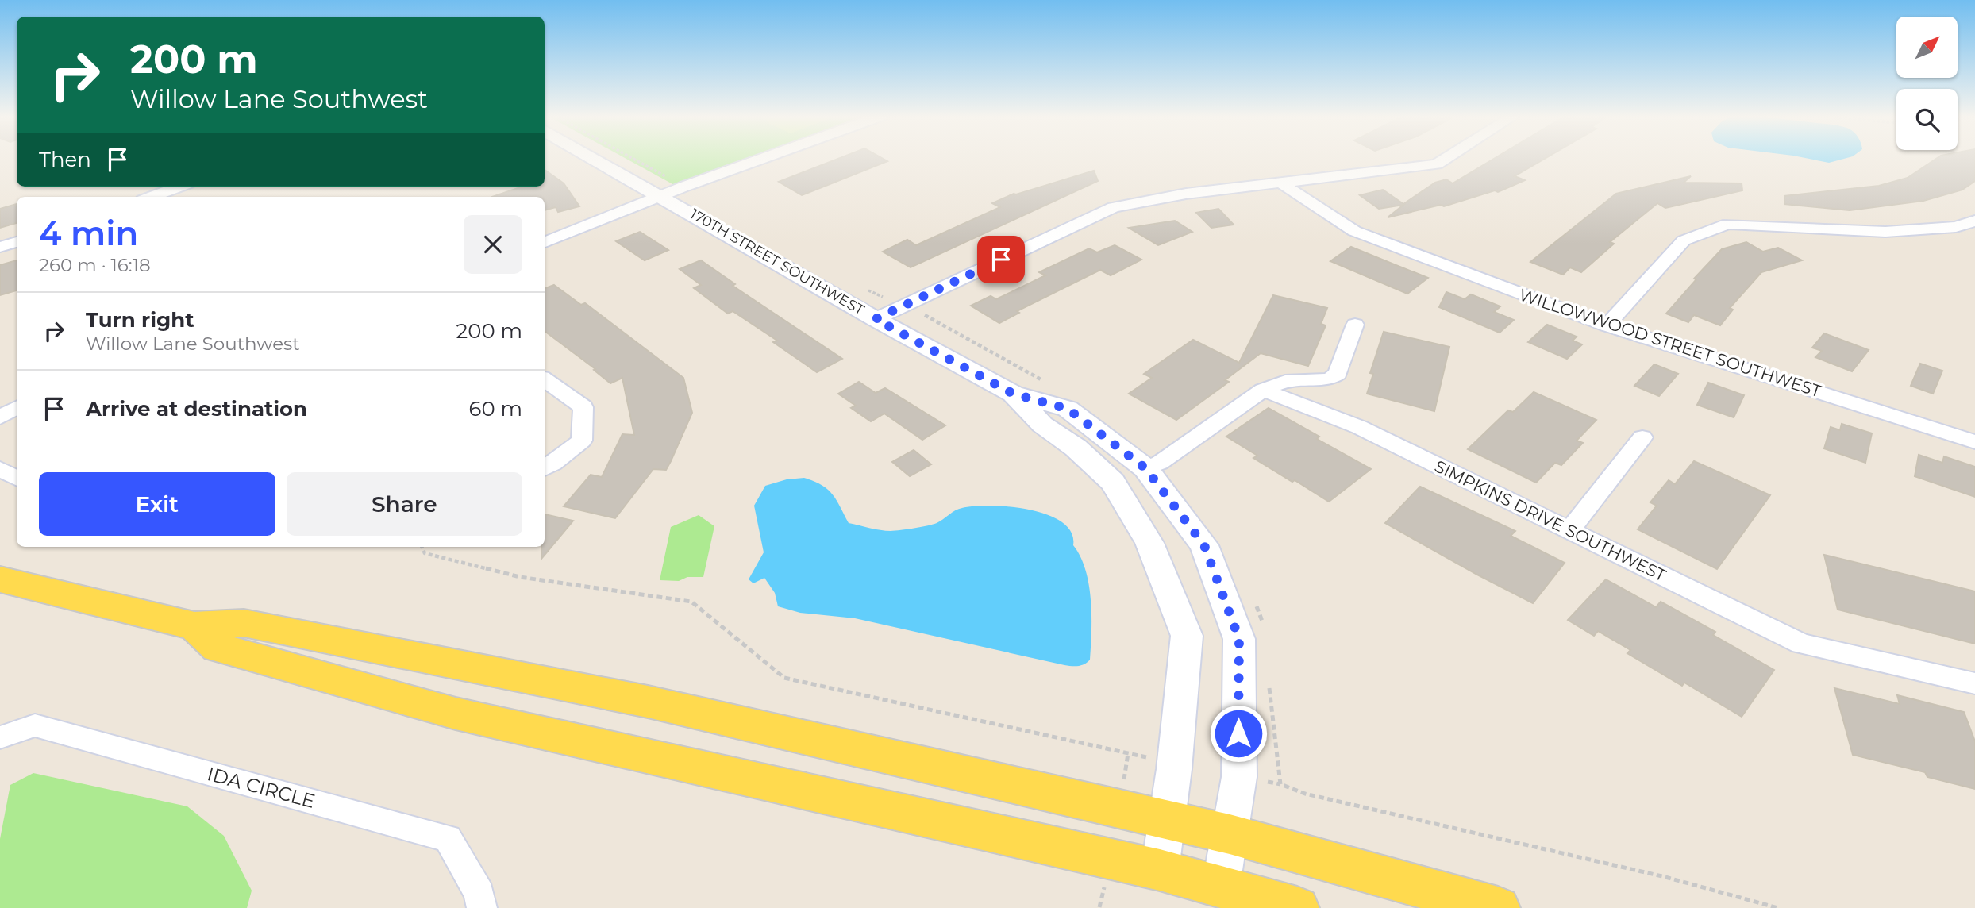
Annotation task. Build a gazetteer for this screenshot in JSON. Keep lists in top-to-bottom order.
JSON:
{
  "streets": {
    "street": [
      "170TH STREET SOUTHWEST",
      "WILLOWWOOD STREET SOUTHWEST",
      "SIMPKINS DRIVE SOUTHWEST",
      "IDA CIRCLE"
    ]
  },
  "north": "top right",
  "page": {
    "turn": ["200 m", "Willow Lane Southwest"],
    "then": "Then",
    "heading": ["4 min", "260 m · 16:18"],
    "list": [
      {
        "name": "Turn right",
        "note": "Willow Lane Southwest",
        "value": "200 m"
      },
      {
        "name": "Arrive at destination",
        "value": "60 m"
      }
    ],
    "buttons": ["Exit", "Share"]
  }
}
